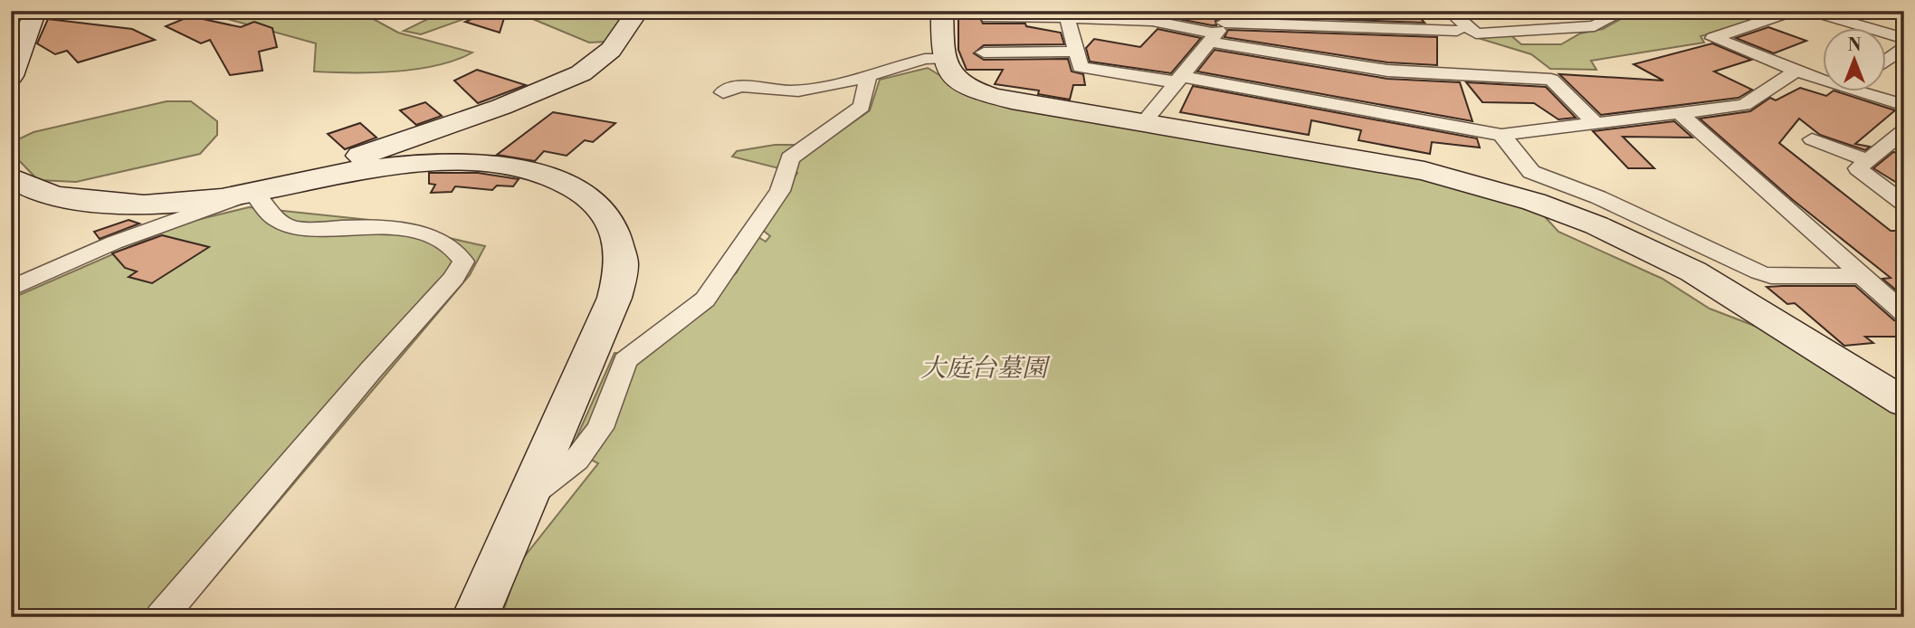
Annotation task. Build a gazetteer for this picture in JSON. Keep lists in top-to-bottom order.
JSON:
{
  "parks": ["大庭台墓園"],
  "north": "top"
}
